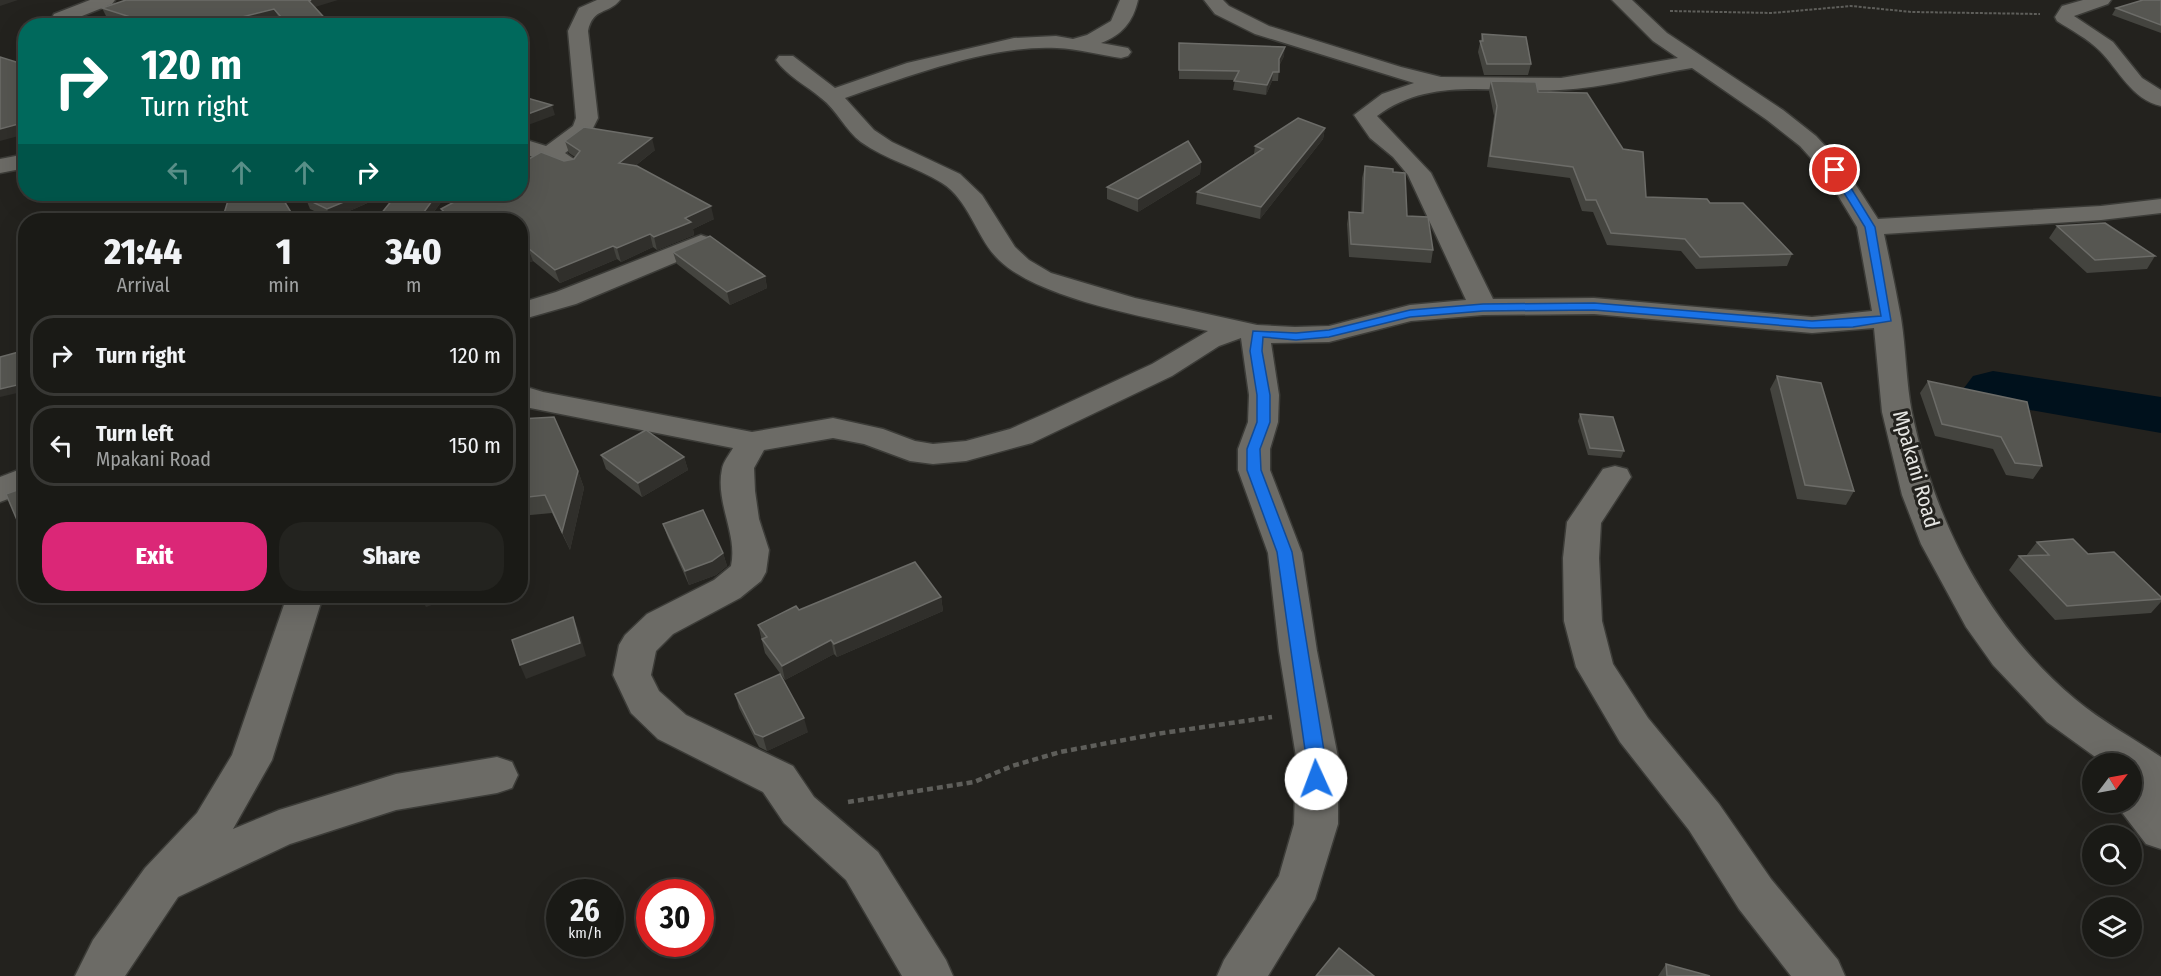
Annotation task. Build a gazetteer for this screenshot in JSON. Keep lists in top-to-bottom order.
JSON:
{
  "streets": {
    "street": ["Mpakani Road"]
  },
  "north": "top right",
  "page": {
    "turn": ["120 m", "Turn right"],
    "eta": [
      "21:44",
      "Arrival",
      "1",
      "min",
      "340",
      "m"
    ],
    "list": [
      {
        "name": "Turn right",
        "value": "120 m"
      },
      {
        "name": "Turn left",
        "note": "Mpakani Road",
        "value": "150 m"
      }
    ],
    "buttons": ["Exit", "Share"],
    "speed": "26 km/h",
    "limit": "30"
  }
}
